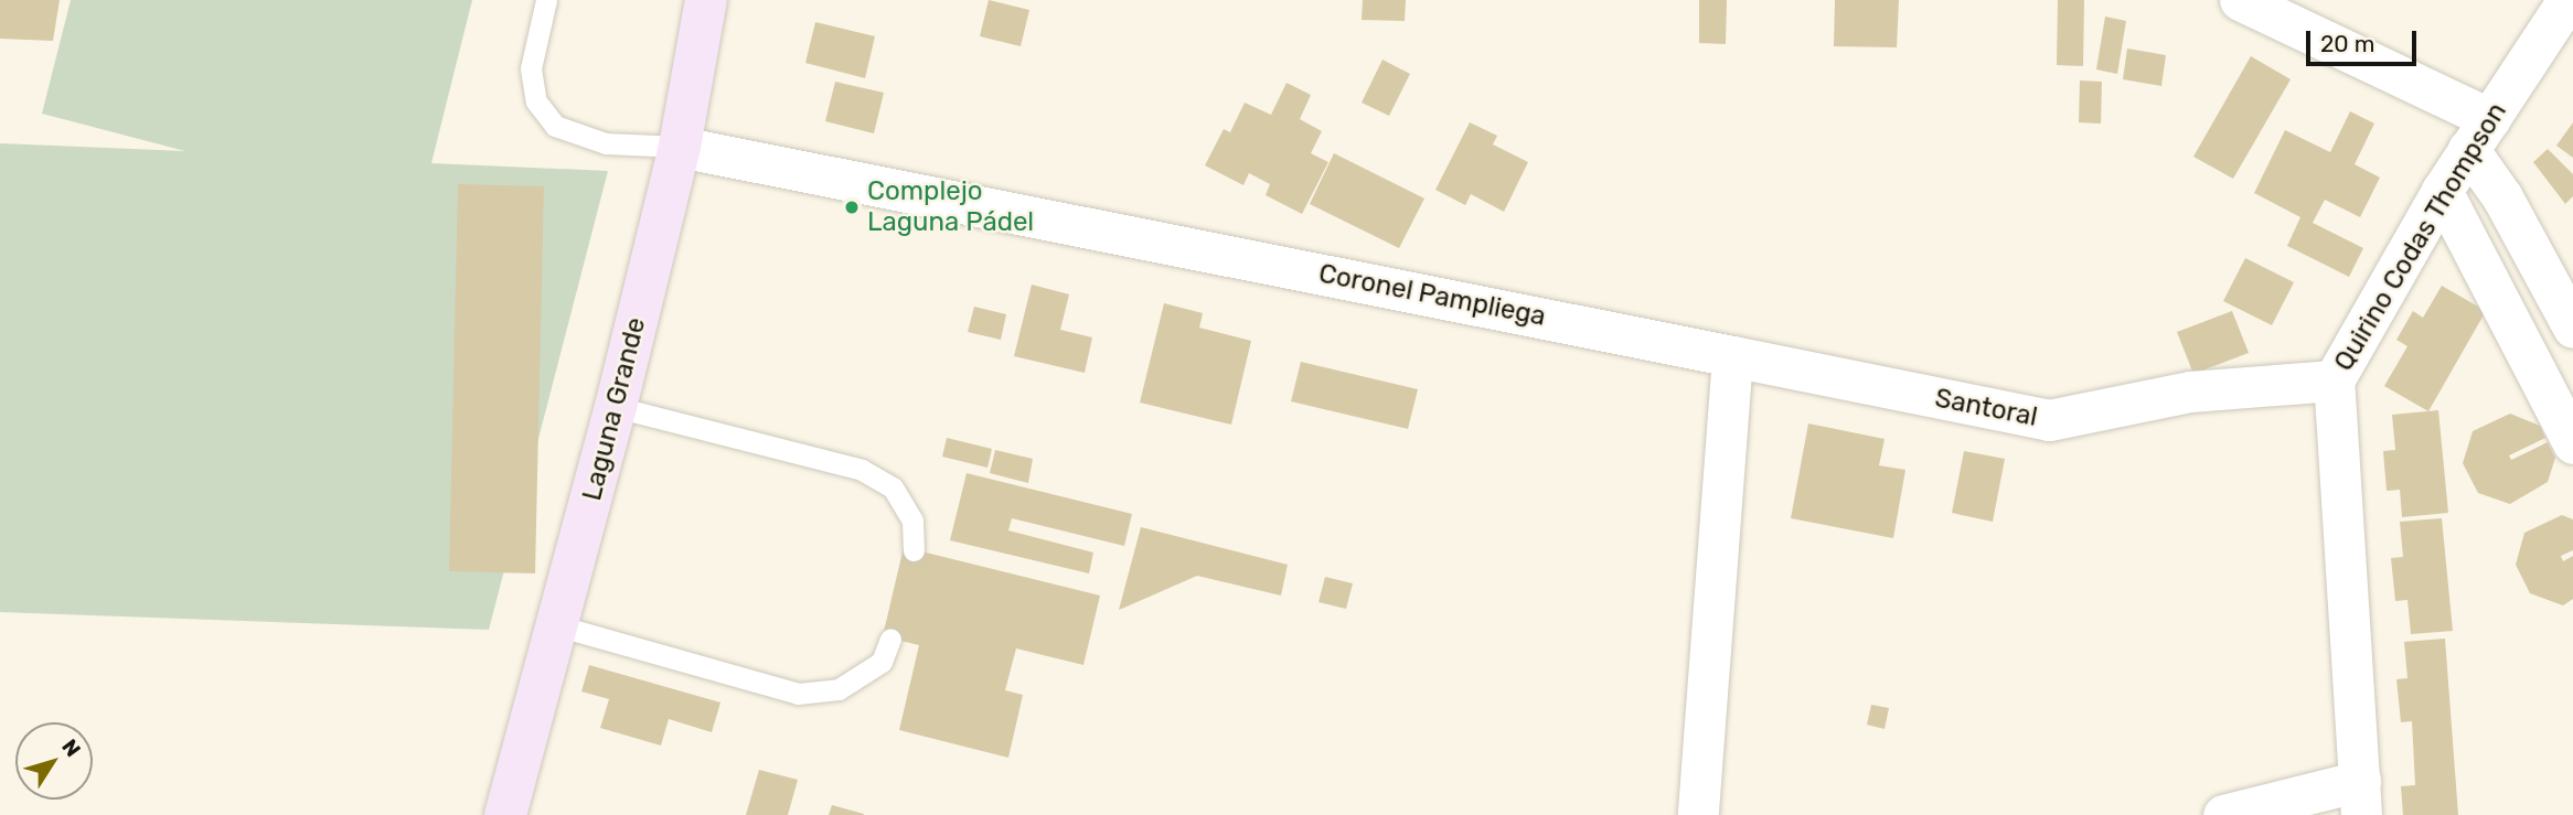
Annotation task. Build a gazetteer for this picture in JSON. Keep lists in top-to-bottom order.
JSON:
{
  "streets": {
    "main road": ["Laguna Grande"],
    "street": ["Quirino Codas Thompson", "Coronel Pampliega", "Santoral"]
  },
  "crossings": [
    ["Quirino Codas Thompson", "Santoral"],
    ["Coronel Pampliega", "Santoral"],
    ["Coronel Pampliega", "Laguna Grande"]
  ],
  "places": ["Complejo Laguna Pádel"],
  "scale_bar": "20 m",
  "north": "top right"
}
